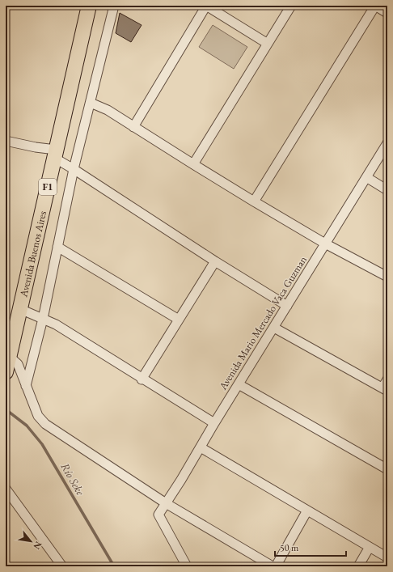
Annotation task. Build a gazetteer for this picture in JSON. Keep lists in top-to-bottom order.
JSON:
{
  "streets": {
    "highway": ["F1", "Avenida Buenos Aires"],
    "street": ["Avenida Mario Mercado Vaca Guzman"]
  },
  "water": ["Río Seke"],
  "scale_bar": "50 m",
  "north": "bottom right"
}
